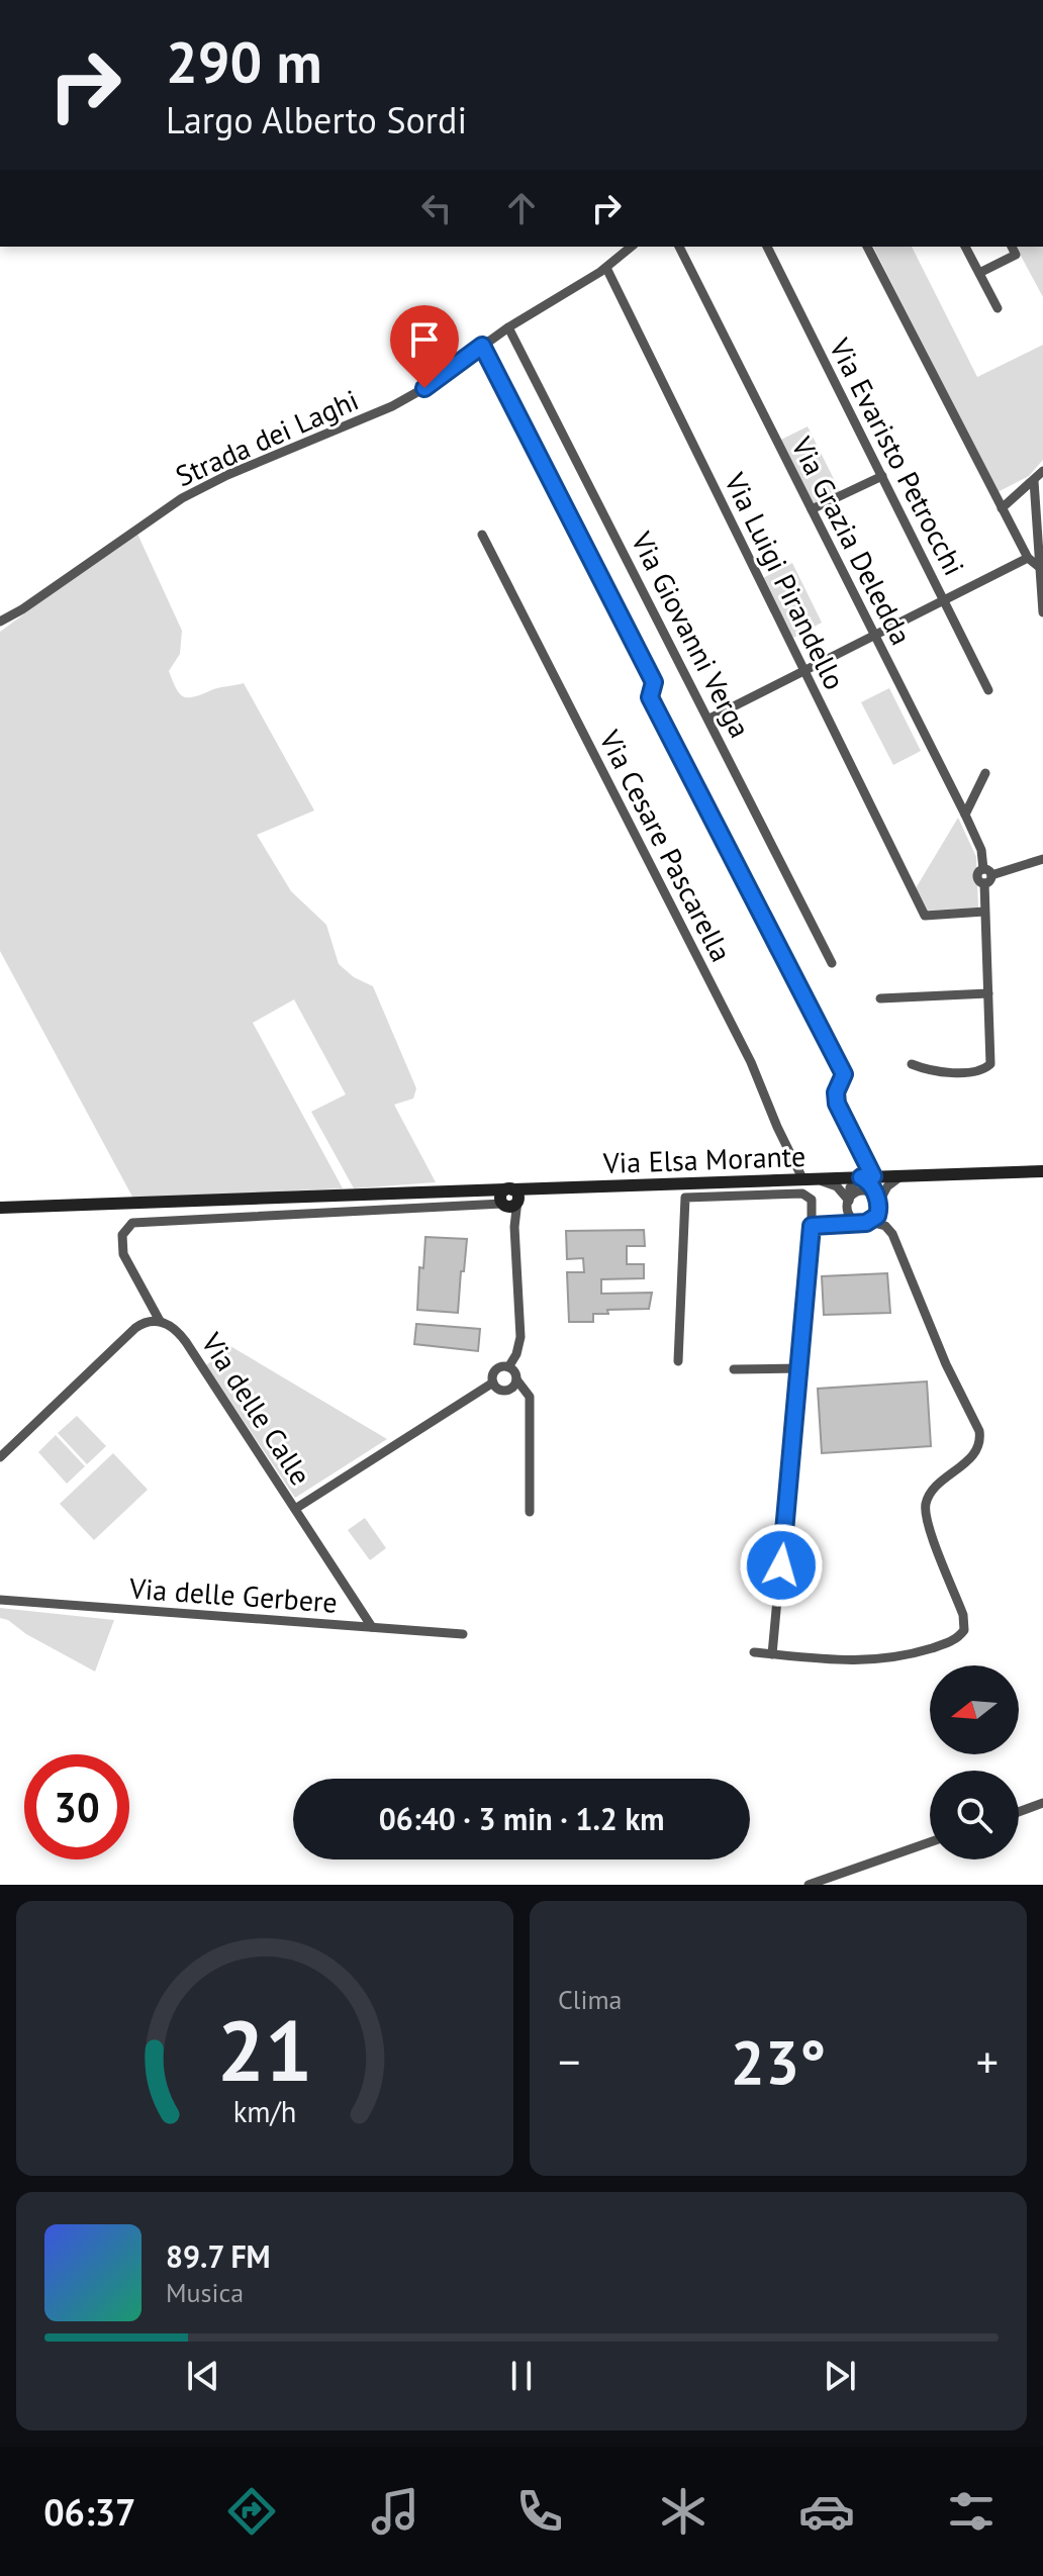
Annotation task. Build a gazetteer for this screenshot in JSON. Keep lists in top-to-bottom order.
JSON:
{
  "streets": {
    "street": [
      "Strada dei Laghi",
      "Via Evaristo Petrocchi",
      "Via Grazia Deledda",
      "Via Luigi Pirandello",
      "Via Giovanni Verga",
      "Via Cesare Pascarella",
      "Via Elsa Morante",
      "Via delle Calle",
      "Via delle Gerbere"
    ]
  },
  "crossings": [
    ["Strada dei Laghi", "Via Luigi Pirandello"],
    ["Strada dei Laghi", "Via Giovanni Verga"],
    ["Via Cesare Pascarella", "Via Elsa Morante"],
    ["Via Elsa Morante", "Via delle Calle"],
    ["Via delle Calle", "Via delle Gerbere"]
  ],
  "north": "left",
  "page": {
    "turn": ["290 m", "Largo Alberto Sordi"],
    "limit": "30",
    "trip": "06:40 · 3 min · 1.2 km",
    "tile": "Clima",
    "heat": ["−", "23°", "+"],
    "song": ["89.7 FM", "Musica"],
    "tabs": "06:37",
    "gauge": ["21", "km/h"]
  }
}
